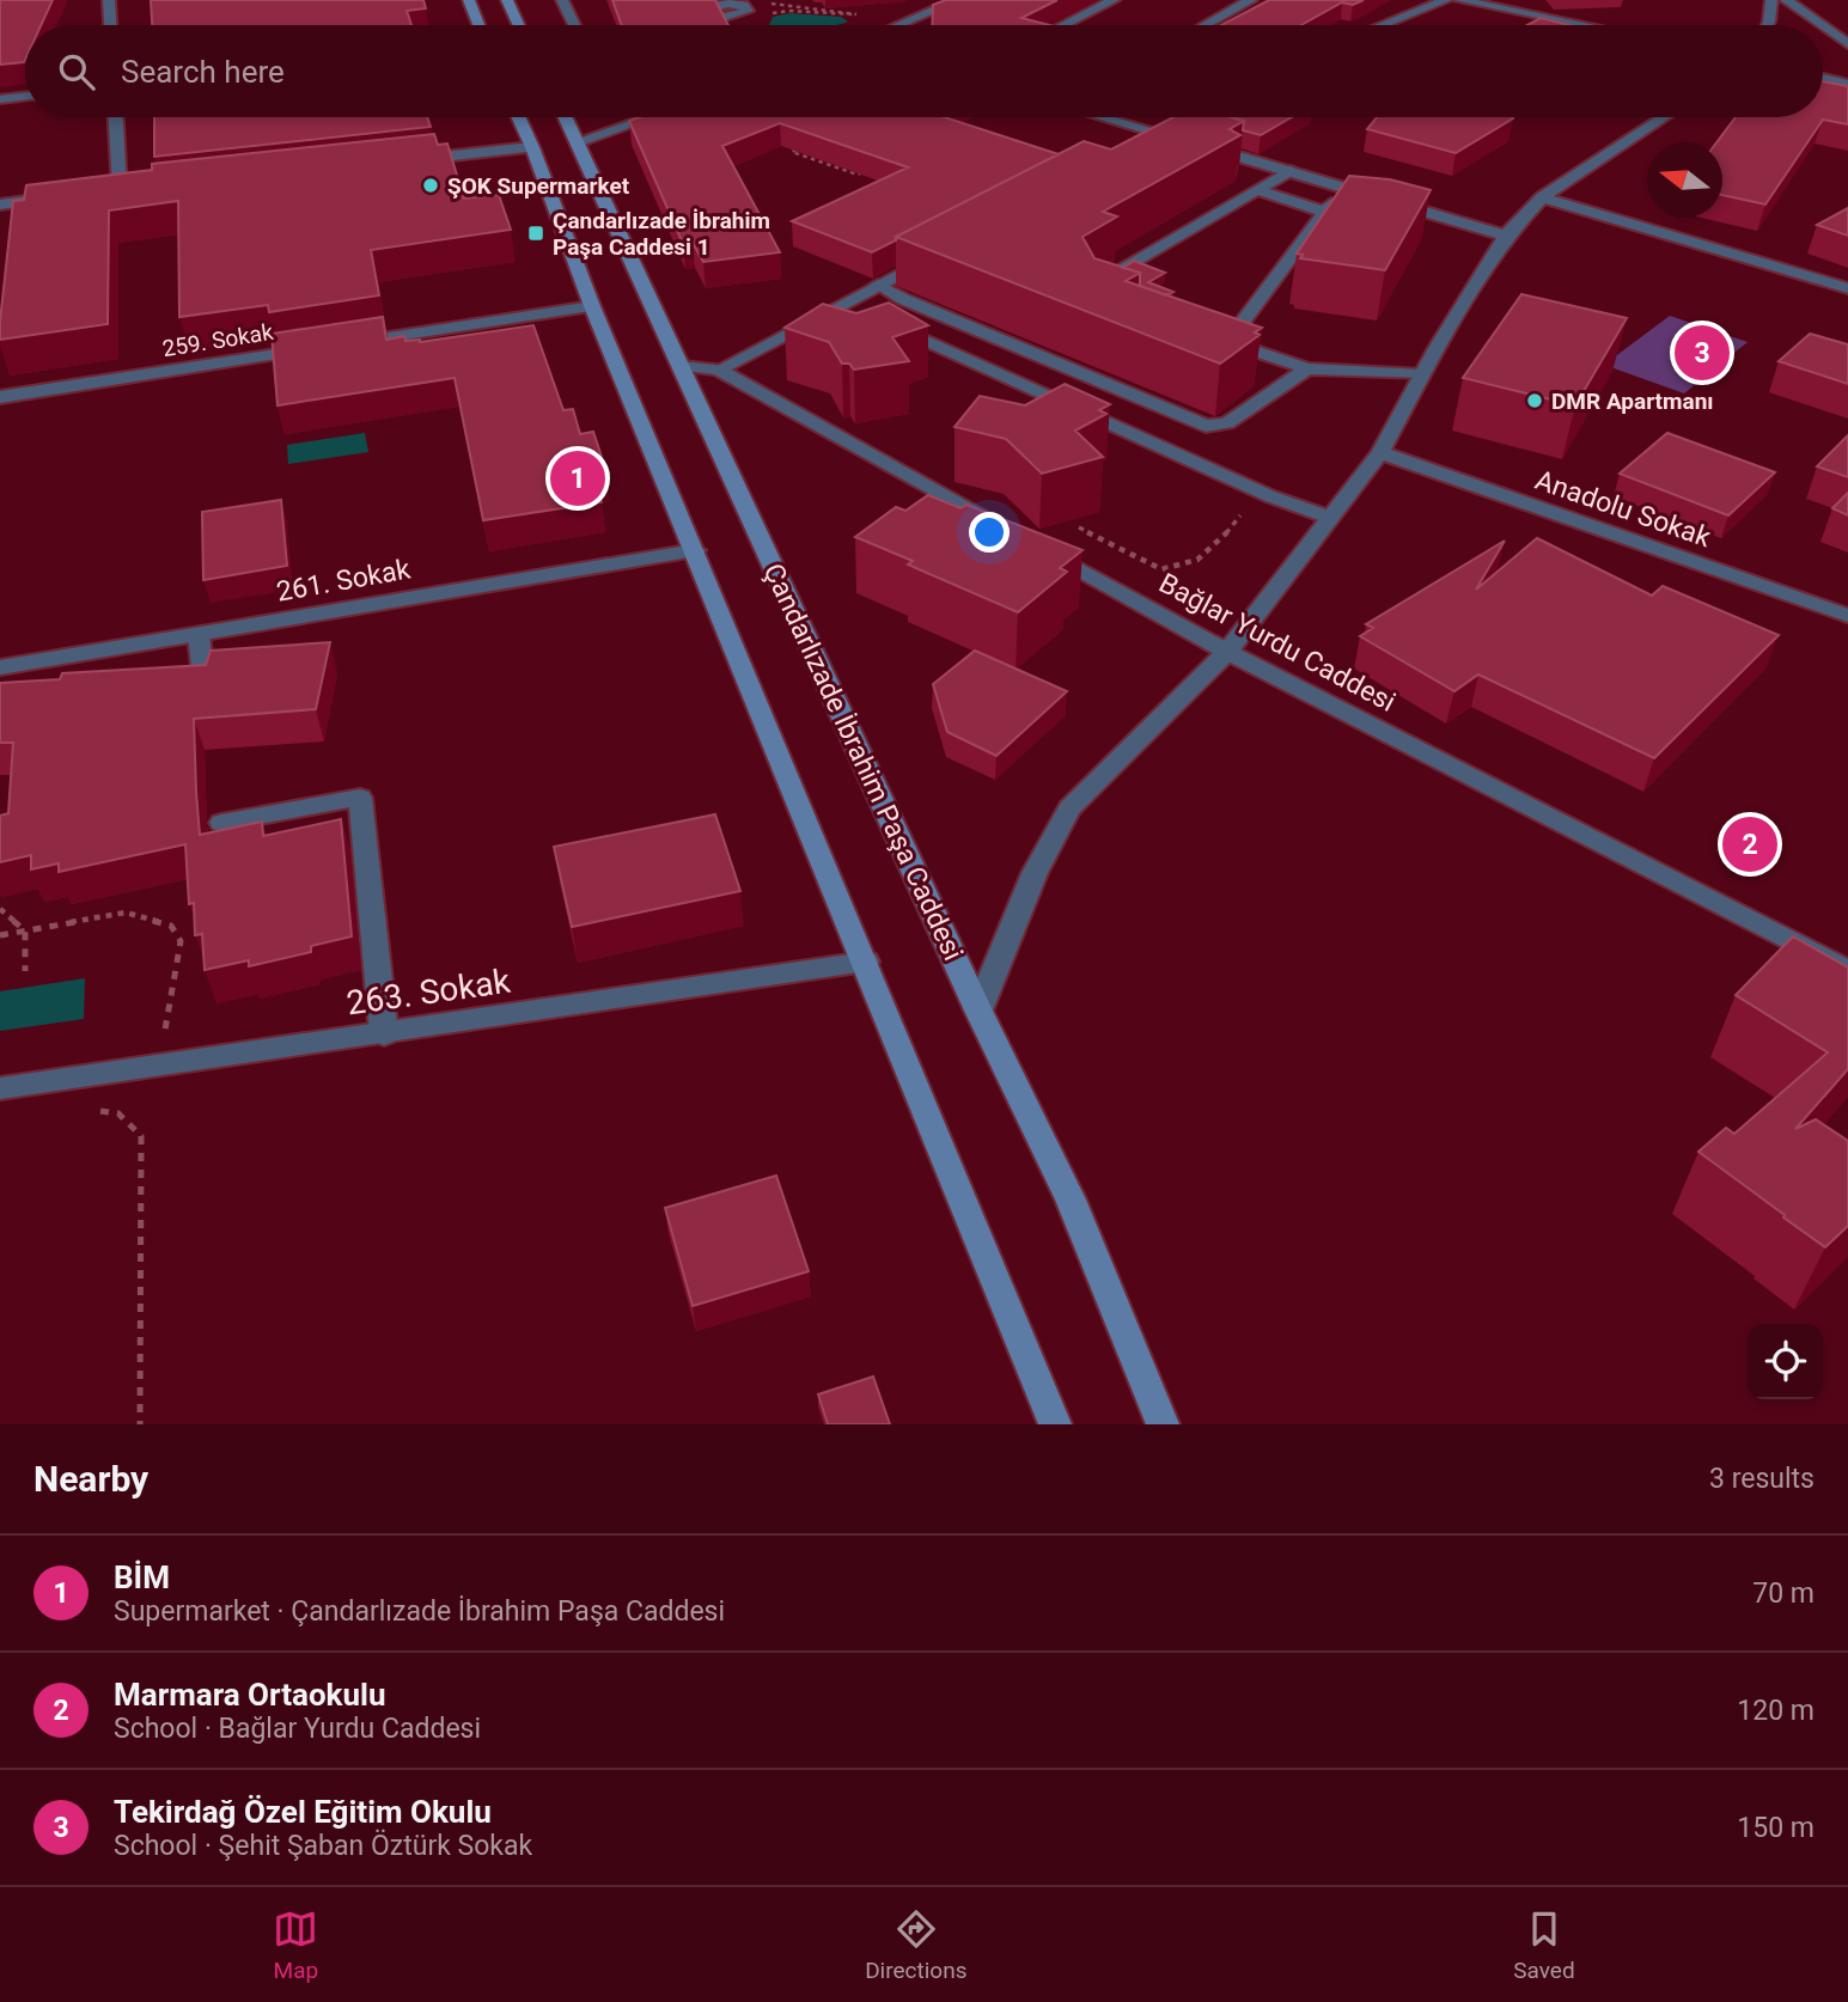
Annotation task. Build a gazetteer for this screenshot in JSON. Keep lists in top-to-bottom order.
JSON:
{
  "streets": {
    "main road": ["Çandarlızade İbrahim Paşa Caddesi"],
    "street": [
      "259. Sokak",
      "Anadolu Sokak",
      "261. Sokak",
      "Bağlar Yurdu Caddesi",
      "263. Sokak"
    ]
  },
  "places": {
    "other": ["ŞOK Supermarket", "DMR Apartmanı"],
    "transit": ["Çandarlızade İbrahim Paşa Caddesi 1"]
  },
  "north": "left",
  "page": {
    "search": "Search here",
    "pins": ["3", "1", "2"],
    "heading": ["Nearby", "3 results"],
    "list": [
      {
        "mark": "1",
        "name": "BİM",
        "note": "Supermarket · Çandarlızade İbrahim Paşa Caddesi",
        "value": "70 m"
      },
      {
        "mark": "2",
        "name": "Marmara Ortaokulu",
        "note": "School · Bağlar Yurdu Caddesi",
        "value": "120 m"
      },
      {
        "mark": "3",
        "name": "Tekirdağ Özel Eğitim Okulu",
        "note": "School · Şehit Şaban Öztürk Sokak",
        "value": "150 m"
      }
    ],
    "nav": ["Map", "Directions", "Saved"]
  }
}
